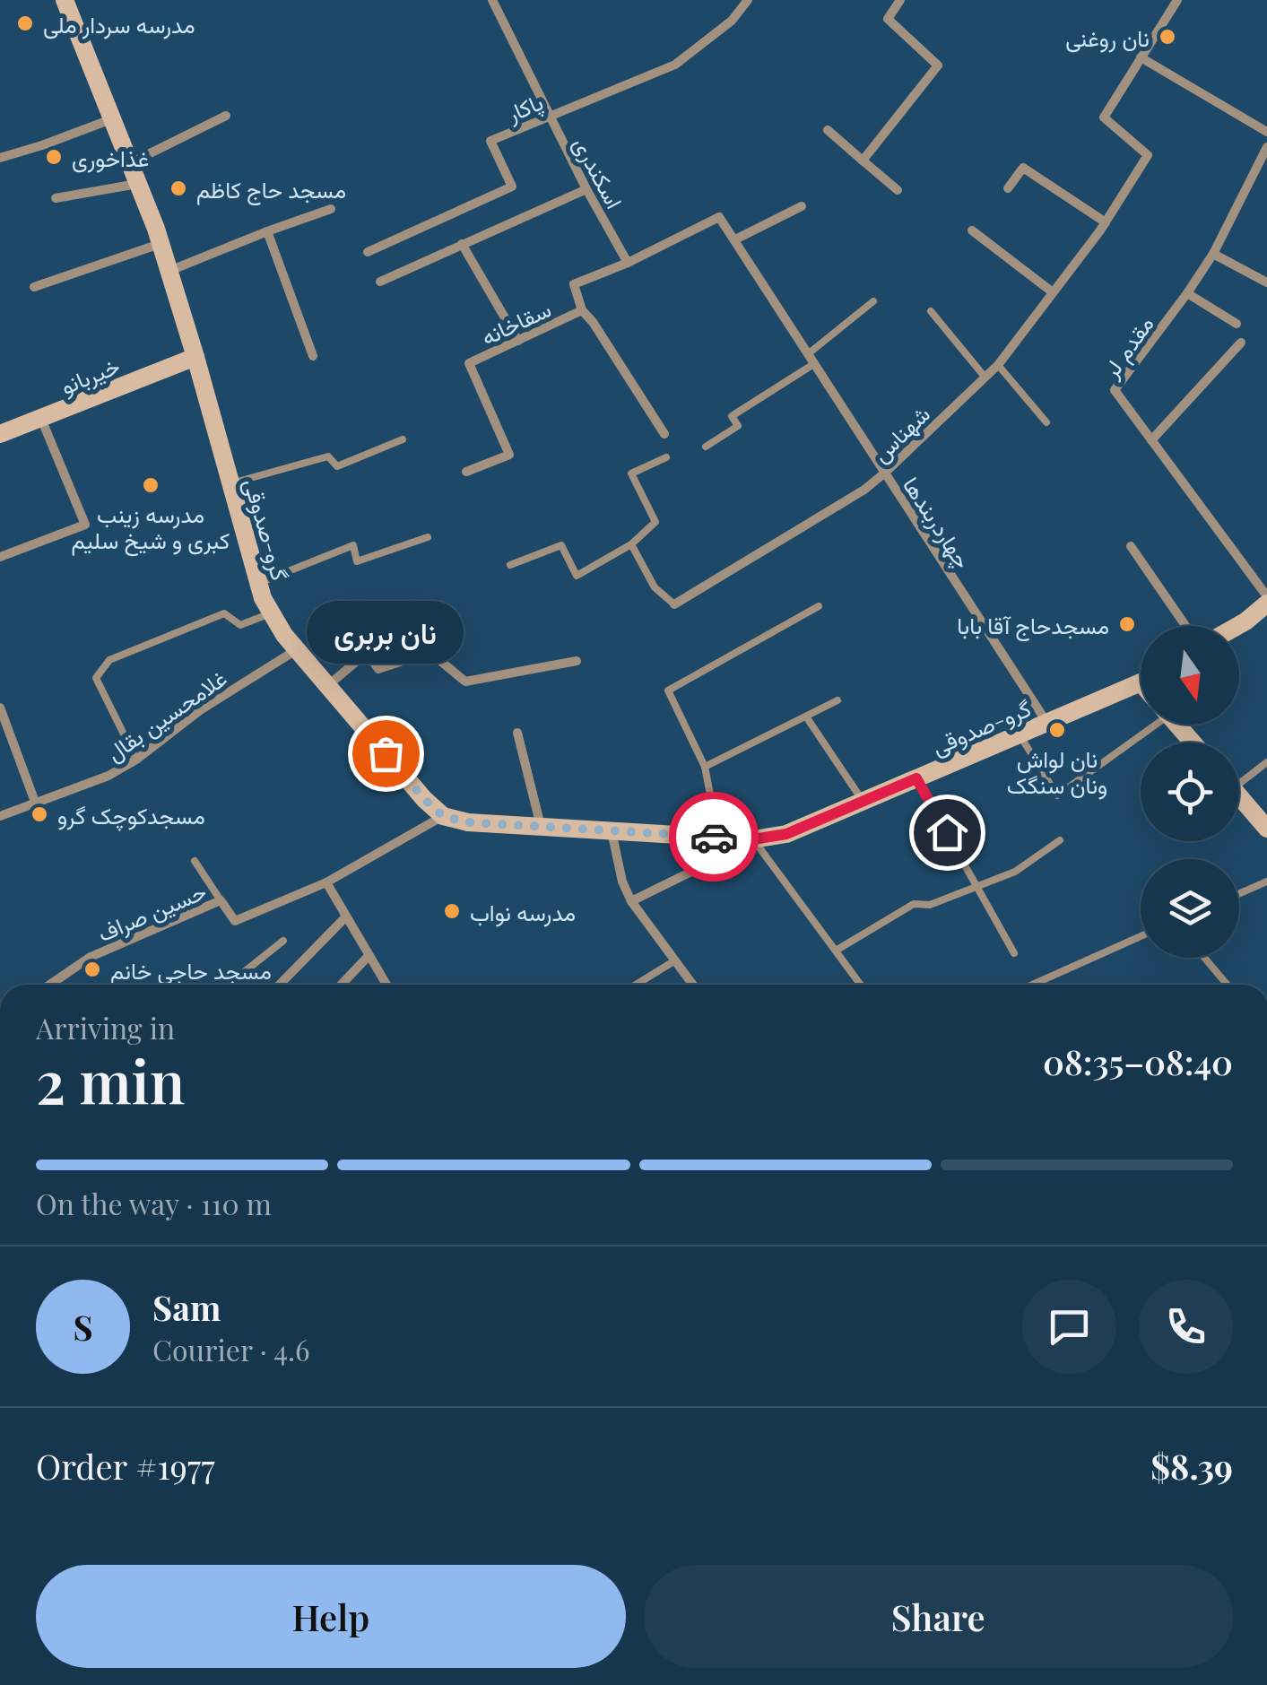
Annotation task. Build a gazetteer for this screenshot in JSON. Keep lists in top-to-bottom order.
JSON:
{
  "streets": {
    "street": [
      "پاکار",
      "اسکندری",
      "سقاخانه",
      "مقدم لر",
      "خیربانو",
      "شهناس",
      "چهاردربندها",
      "گرو-صدوقی",
      "غلامحسین بقال",
      "حسین صراف"
    ]
  },
  "crossings": [
    ["پاکار", "اسکندری"],
    ["اسکندری", "سقاخانه"],
    ["خیربانو", "گرو-صدوقی"],
    ["شهناس", "چهاردربندها"],
    ["چهاردربندها", "گرو-صدوقی"],
    ["گرو-صدوقی", "غلامحسین بقال"],
    ["گرو-صدوقی", "حسین صراف"]
  ],
  "places": [
    "مدرسه سردار ملی",
    "نان روغنی",
    "غذاخوری",
    "مسجد حاج کاظم",
    "مدرسه زینب کبری و شیخ سلیم",
    "مسجدحاج آقا بابا",
    "نان لواش ونان سنگک",
    "نان بربری",
    "مسجدکوچک گرو",
    "مدرسه نواب",
    "مسجد حاجی خانم"
  ],
  "north": "bottom",
  "page": {
    "bubble": "نان بربری",
    "heading": ["2 min", "Arriving in", "08:35–08:40"],
    "panel": [
      "Sam",
      "Courier · 4.6",
      "Order #1977",
      "$8.39"
    ],
    "bar": "On the way · 110 m",
    "round": "S",
    "buttons": ["Help", "Share"]
  }
}
